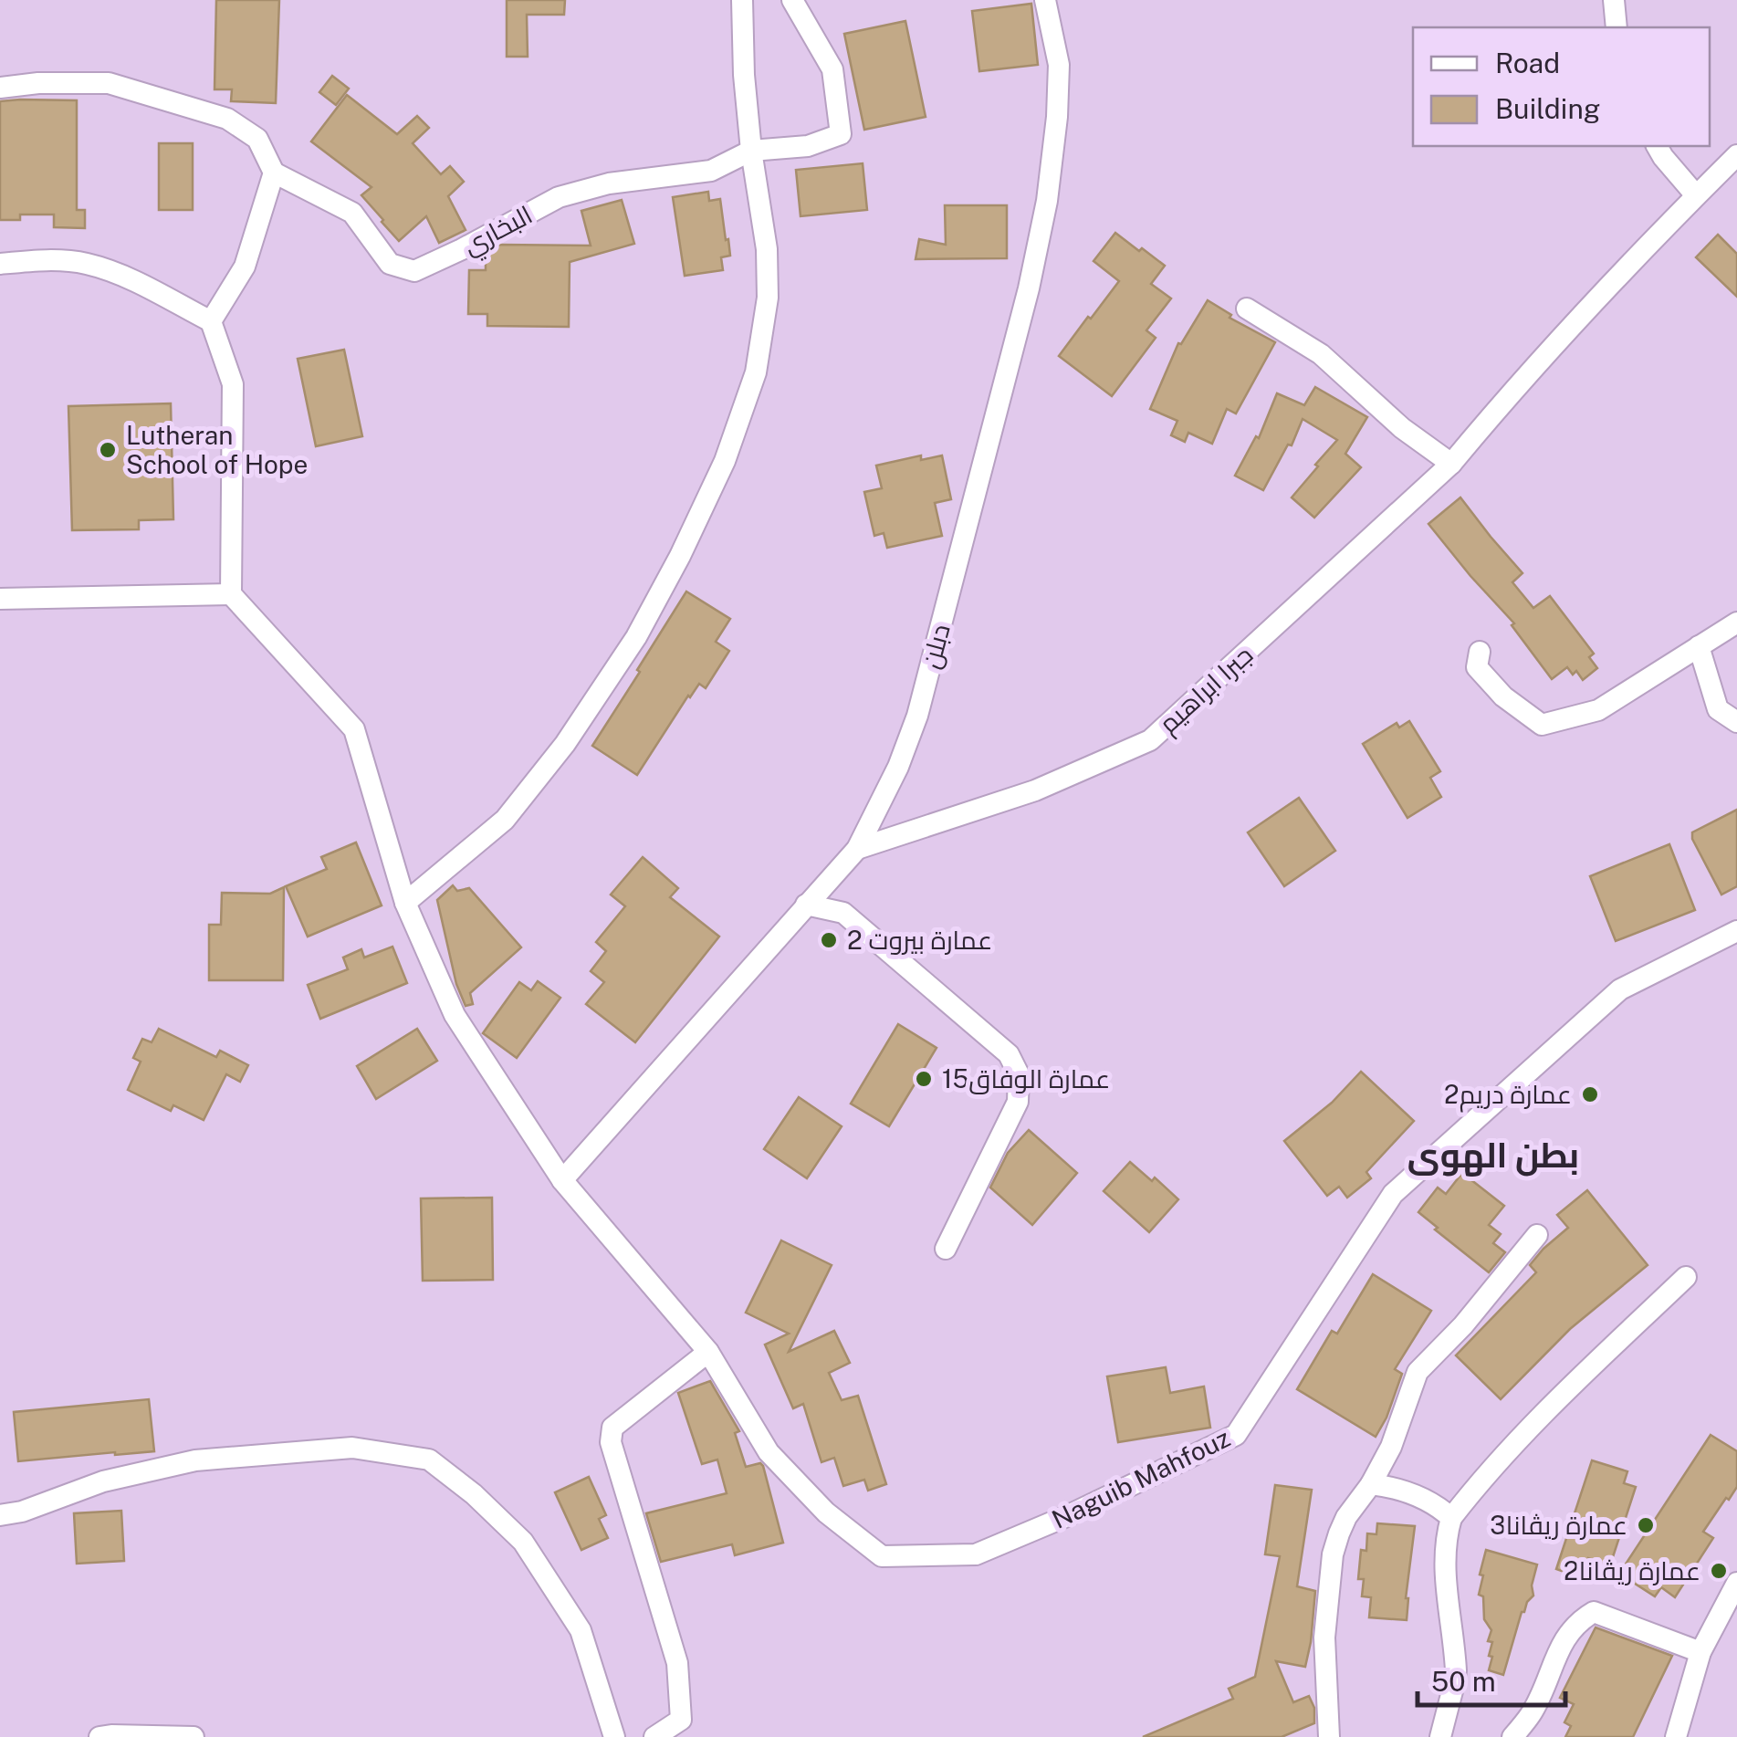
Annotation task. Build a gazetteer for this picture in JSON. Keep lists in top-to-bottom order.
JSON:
{
  "streets": {
    "street": [
      "البخاري",
      "دبلن",
      "جبرا ابراهيم",
      "Naguib Mahfouz"
    ]
  },
  "crossings": [
    ["دبلن", "جبرا ابراهيم"],
    ["دبلن", "Naguib Mahfouz"]
  ],
  "districts": ["بطن الهوى"],
  "places": [
    "Lutheran School of Hope",
    "عمارة بيروت 2",
    "عمارة الوفاق15",
    "عمارة دريم2",
    "عمارة ريڤانا3",
    "عمارة ريڤانا2"
  ],
  "legend": ["Road", "Building"],
  "scale_bar": "50 m"
}
